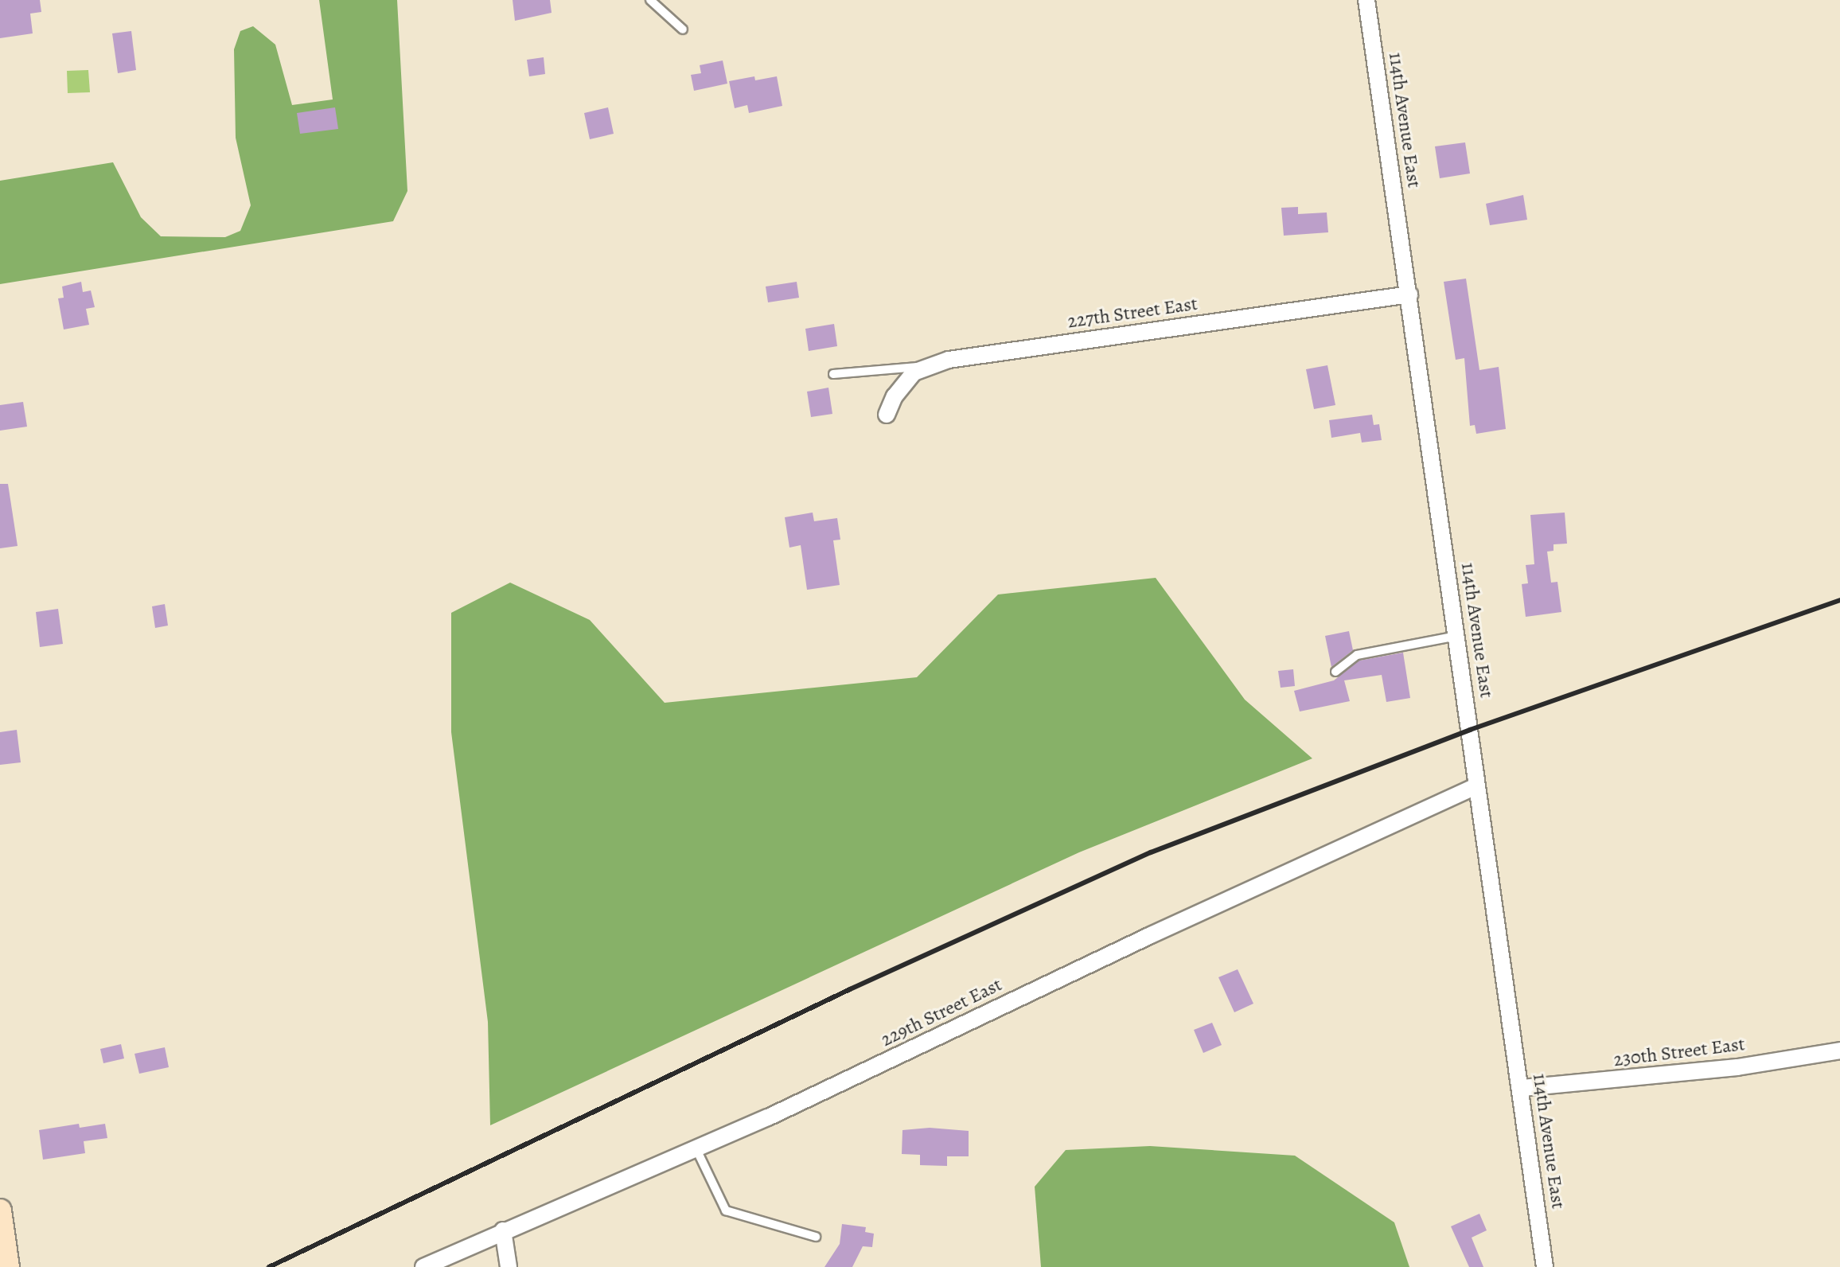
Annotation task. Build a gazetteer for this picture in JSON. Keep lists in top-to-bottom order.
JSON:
{
  "streets": {
    "street": [
      "114th Avenue East",
      "227th Street East",
      "229th Street East",
      "230th Street East"
    ]
  },
  "crossings": [
    ["114th Avenue East", "227th Street East"],
    ["114th Avenue East", "229th Street East"],
    ["114th Avenue East", "230th Street East"]
  ]
}
